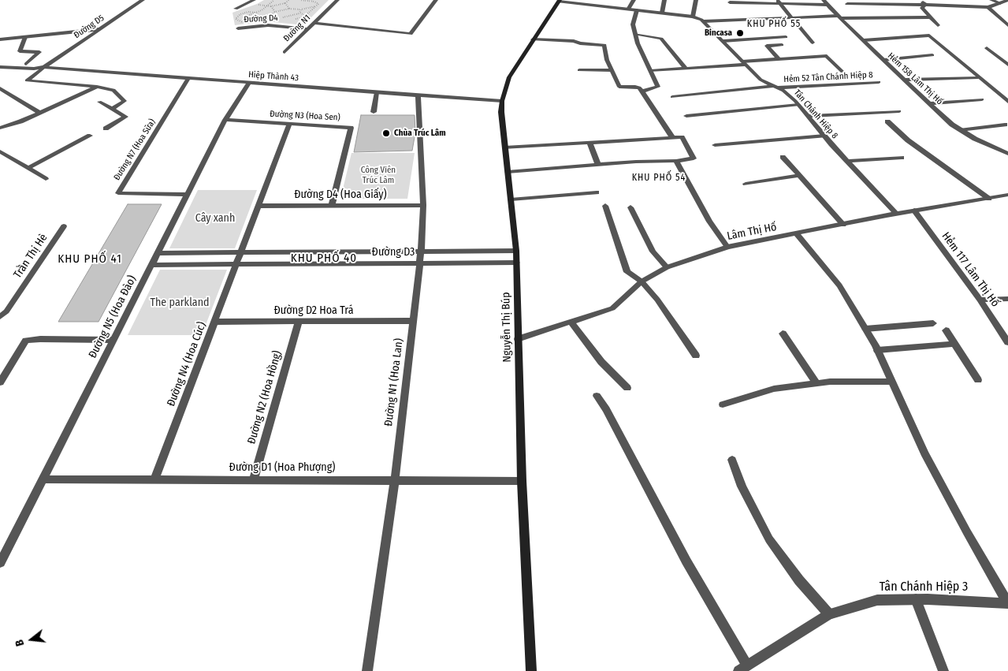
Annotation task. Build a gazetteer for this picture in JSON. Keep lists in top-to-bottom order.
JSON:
{
  "streets": {
    "street": [
      "Đường D4",
      "Đường D5",
      "Đường N1",
      "Hiệp Thành 43",
      "Hẻm 52 Tân Chánh Hiệp 8",
      "Hẻm 158 Lâm Thị Hố",
      "Tân Chánh Hiệp 8",
      "Đường N3 (Hoa Sen)",
      "Đường N7 (Hoa Sữa)",
      "Đường D4 (Hoa Giấy)",
      "Lâm Thị Hố",
      "Đường D3",
      "Trần Thị Hè",
      "Hẻm 117 Lâm Thị Hố",
      "Đường D2 Hoa Trá",
      "Đường N5 (Hoa Đào)",
      "Nguyễn Thị Búp",
      "Đường N4 (Hoa Cúc)",
      "Đường N1 (Hoa Lan)",
      "Đường N2 (Hoa Hồng)",
      "Đường D1 (Hoa Phượng)",
      "Tân Chánh Hiệp 3"
    ]
  },
  "crossings": [
    ["Đường D4", "Đường N1"],
    ["Đường D5", "Hiệp Thành 43"],
    ["Hiệp Thành 43", "Đường N7 (Hoa Sữa)"],
    ["Hiệp Thành 43", "Đường N5 (Hoa Đào)"],
    ["Hiệp Thành 43", "Nguyễn Thị Búp"],
    ["Hiệp Thành 43", "Đường N1 (Hoa Lan)"],
    ["Hẻm 52 Tân Chánh Hiệp 8", "Tân Chánh Hiệp 8"],
    ["Tân Chánh Hiệp 8", "Lâm Thị Hố"],
    ["Tân Chánh Hiệp 8", "Nguyễn Thị Búp"],
    ["Đường N3 (Hoa Sen)", "Đường D4 (Hoa Giấy)"],
    ["Đường N3 (Hoa Sen)", "Đường N5 (Hoa Đào)"],
    ["Đường N3 (Hoa Sen)", "Đường N4 (Hoa Cúc)"],
    ["Đường N7 (Hoa Sữa)", "Đường N5 (Hoa Đào)"],
    ["Đường D4 (Hoa Giấy)", "Đường N4 (Hoa Cúc)"],
    ["Đường D4 (Hoa Giấy)", "Đường N1 (Hoa Lan)"],
    ["Lâm Thị Hố", "Hẻm 117 Lâm Thị Hố"],
    ["Lâm Thị Hố", "Nguyễn Thị Búp"],
    ["Đường D3", "Đường N5 (Hoa Đào)"],
    ["Đường D3", "Nguyễn Thị Búp"],
    ["Đường D3", "Đường N4 (Hoa Cúc)"],
    ["Đường D3", "Đường N1 (Hoa Lan)"],
    ["Đường D2 Hoa Trá", "Đường N4 (Hoa Cúc)"],
    ["Đường D2 Hoa Trá", "Đường N1 (Hoa Lan)"],
    ["Đường D2 Hoa Trá", "Đường N2 (Hoa Hồng)"],
    ["Đường N5 (Hoa Đào)", "Đường D1 (Hoa Phượng)"],
    ["Nguyễn Thị Búp", "Đường D1 (Hoa Phượng)"],
    ["Đường N4 (Hoa Cúc)", "Đường D1 (Hoa Phượng)"],
    ["Đường N1 (Hoa Lan)", "Đường D1 (Hoa Phượng)"],
    ["Đường N2 (Hoa Hồng)", "Đường D1 (Hoa Phượng)"]
  ],
  "districts": [
    "KHU PHỐ 55",
    "KHU PHỐ 54",
    "KHU PHỐ 40",
    "KHU PHỐ 41"
  ],
  "parks": ["Công Viên Trúc Lâm", "Cây xanh", "The parkland"],
  "places": ["Bincasa", "Chùa Trúc Lâm"],
  "north": "left"
}
